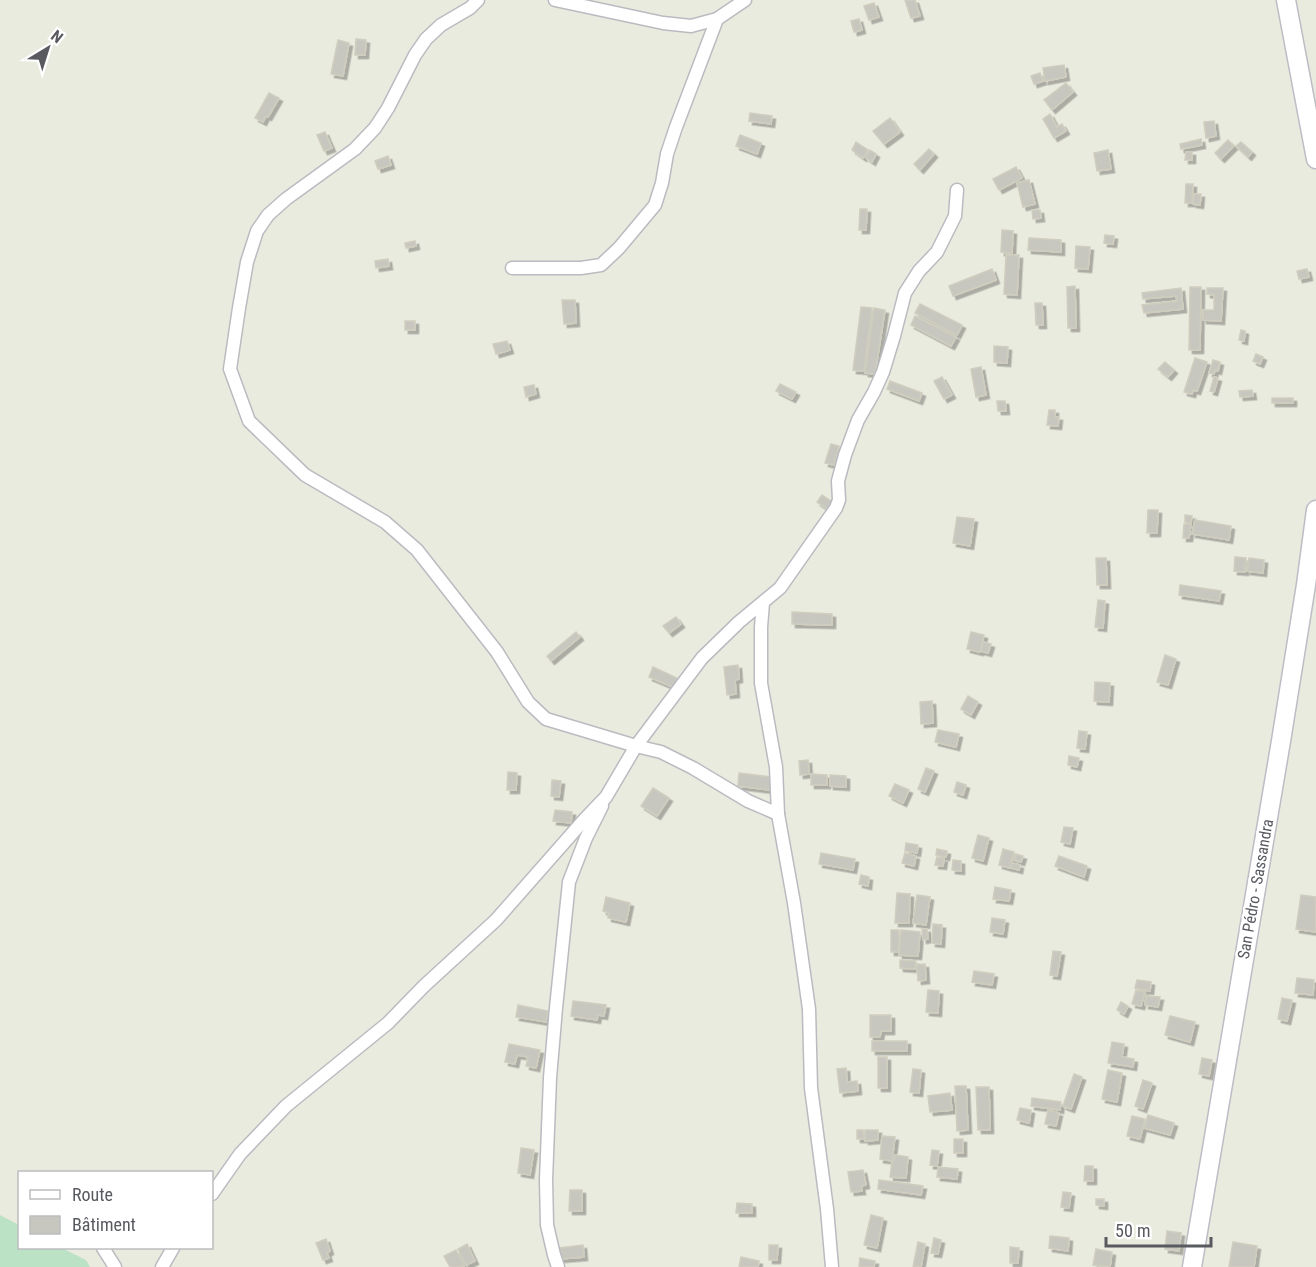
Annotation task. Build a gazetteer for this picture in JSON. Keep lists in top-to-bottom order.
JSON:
{
  "streets": {
    "main road": ["San Pédro - Sassandra"]
  },
  "legend": ["Route", "Bâtiment"],
  "scale_bar": "50 m",
  "north": "top right"
}
